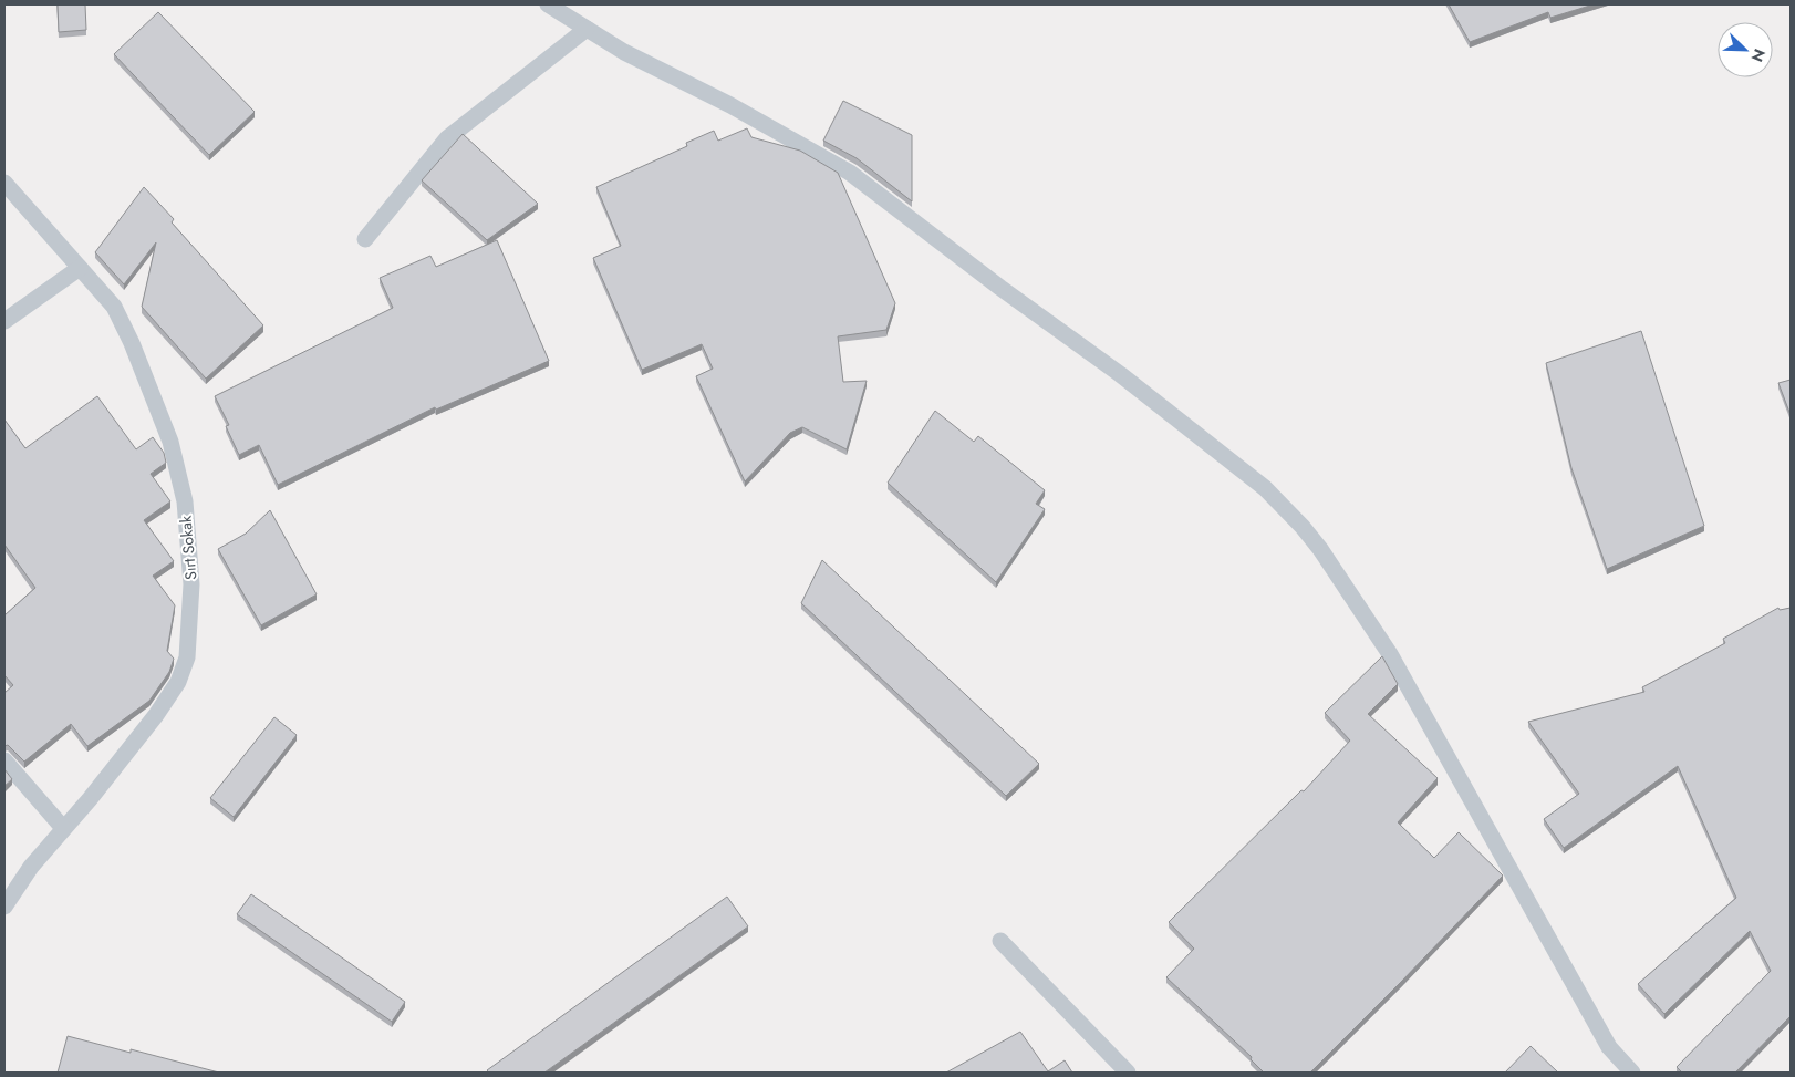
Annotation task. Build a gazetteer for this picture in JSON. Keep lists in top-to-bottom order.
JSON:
{
  "streets": {
    "street": ["Sırt Sokak"]
  },
  "north": "bottom right"
}
